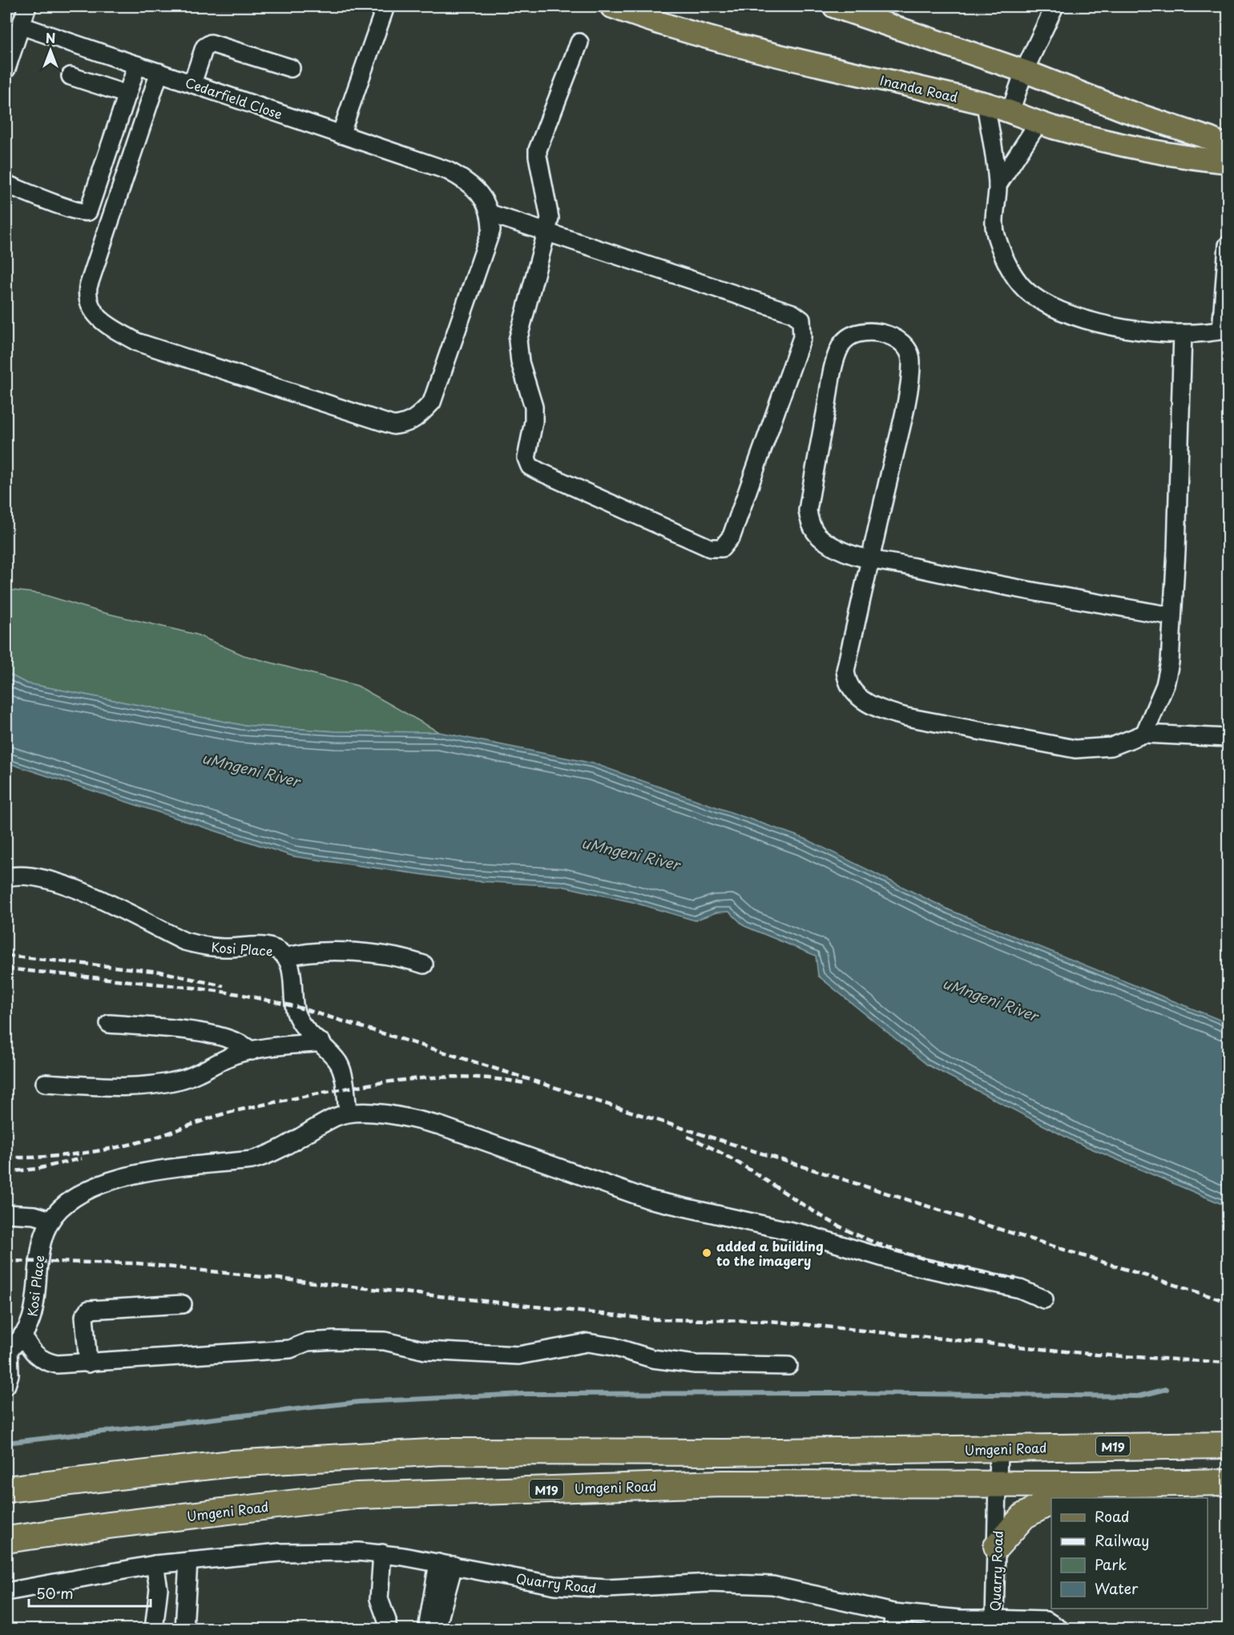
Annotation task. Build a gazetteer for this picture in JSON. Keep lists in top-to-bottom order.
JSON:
{
  "streets": {
    "highway": ["M19", "Umgeni Road"],
    "main road": ["Inanda Road"],
    "street": ["Cedarfield Close", "Kosi Place", "Quarry Road"]
  },
  "crossings": [
    ["Umgeni Road", "Quarry Road"]
  ],
  "water": ["uMngeni River"],
  "places": ["added a building to the imagery"],
  "legend": [
    "Road",
    "Railway",
    "Park",
    "Water"
  ],
  "scale_bar": "50 m",
  "north": "top"
}
